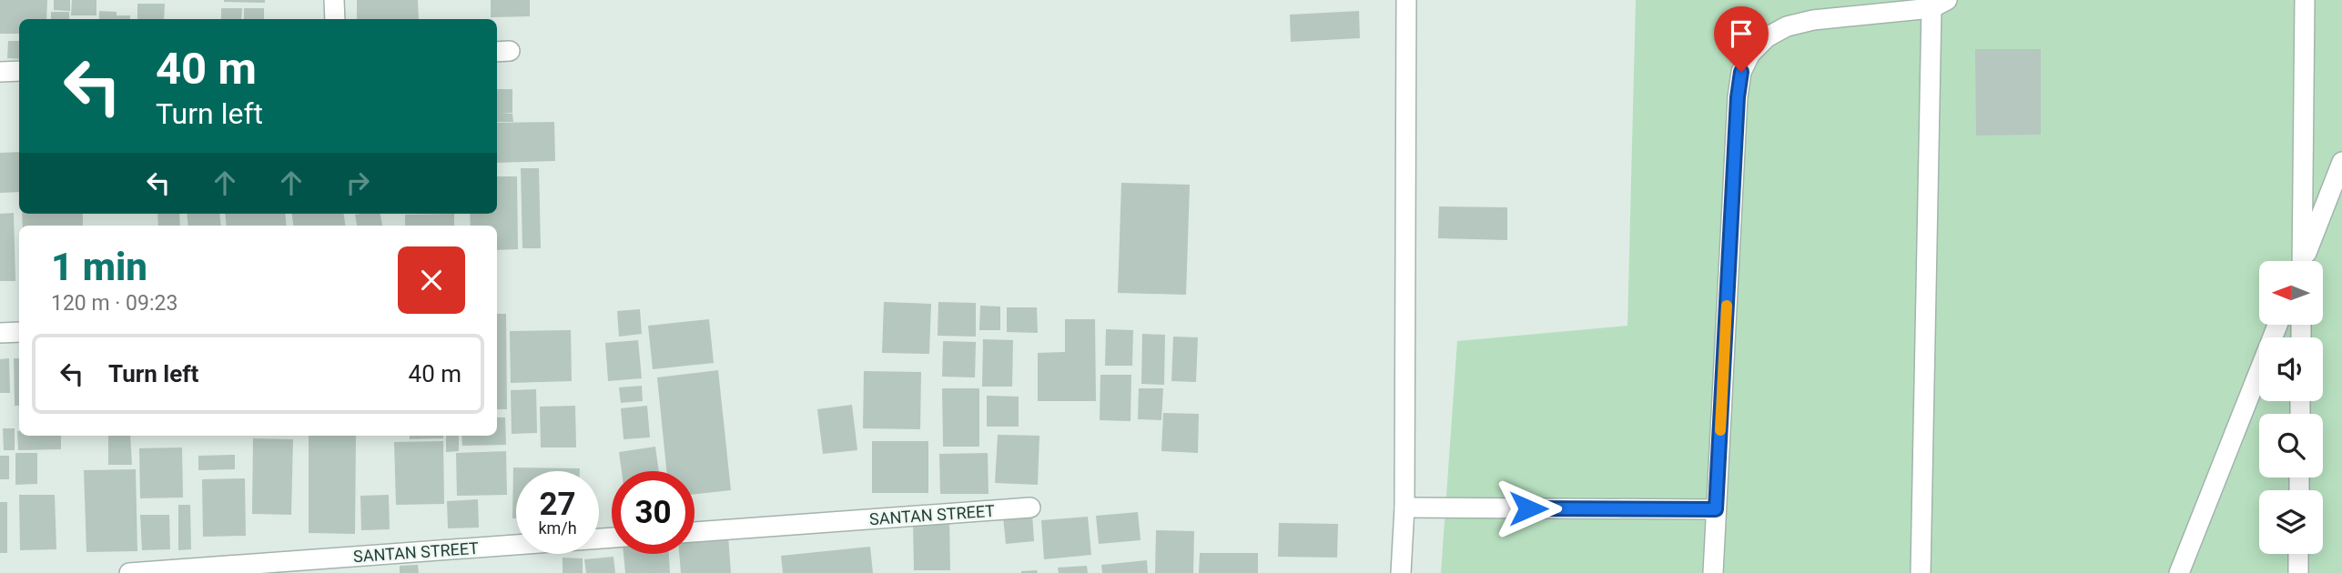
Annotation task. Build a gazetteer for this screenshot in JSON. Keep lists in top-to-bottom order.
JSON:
{
  "streets": {
    "street": ["SANTAN STREET"]
  },
  "north": "left",
  "page": {
    "turn": ["40 m", "Turn left"],
    "heading": ["1 min", "120 m · 09:23"],
    "list": [
      {
        "name": "Turn left",
        "value": "40 m"
      }
    ],
    "speed": "27 km/h",
    "limit": "30"
  }
}
